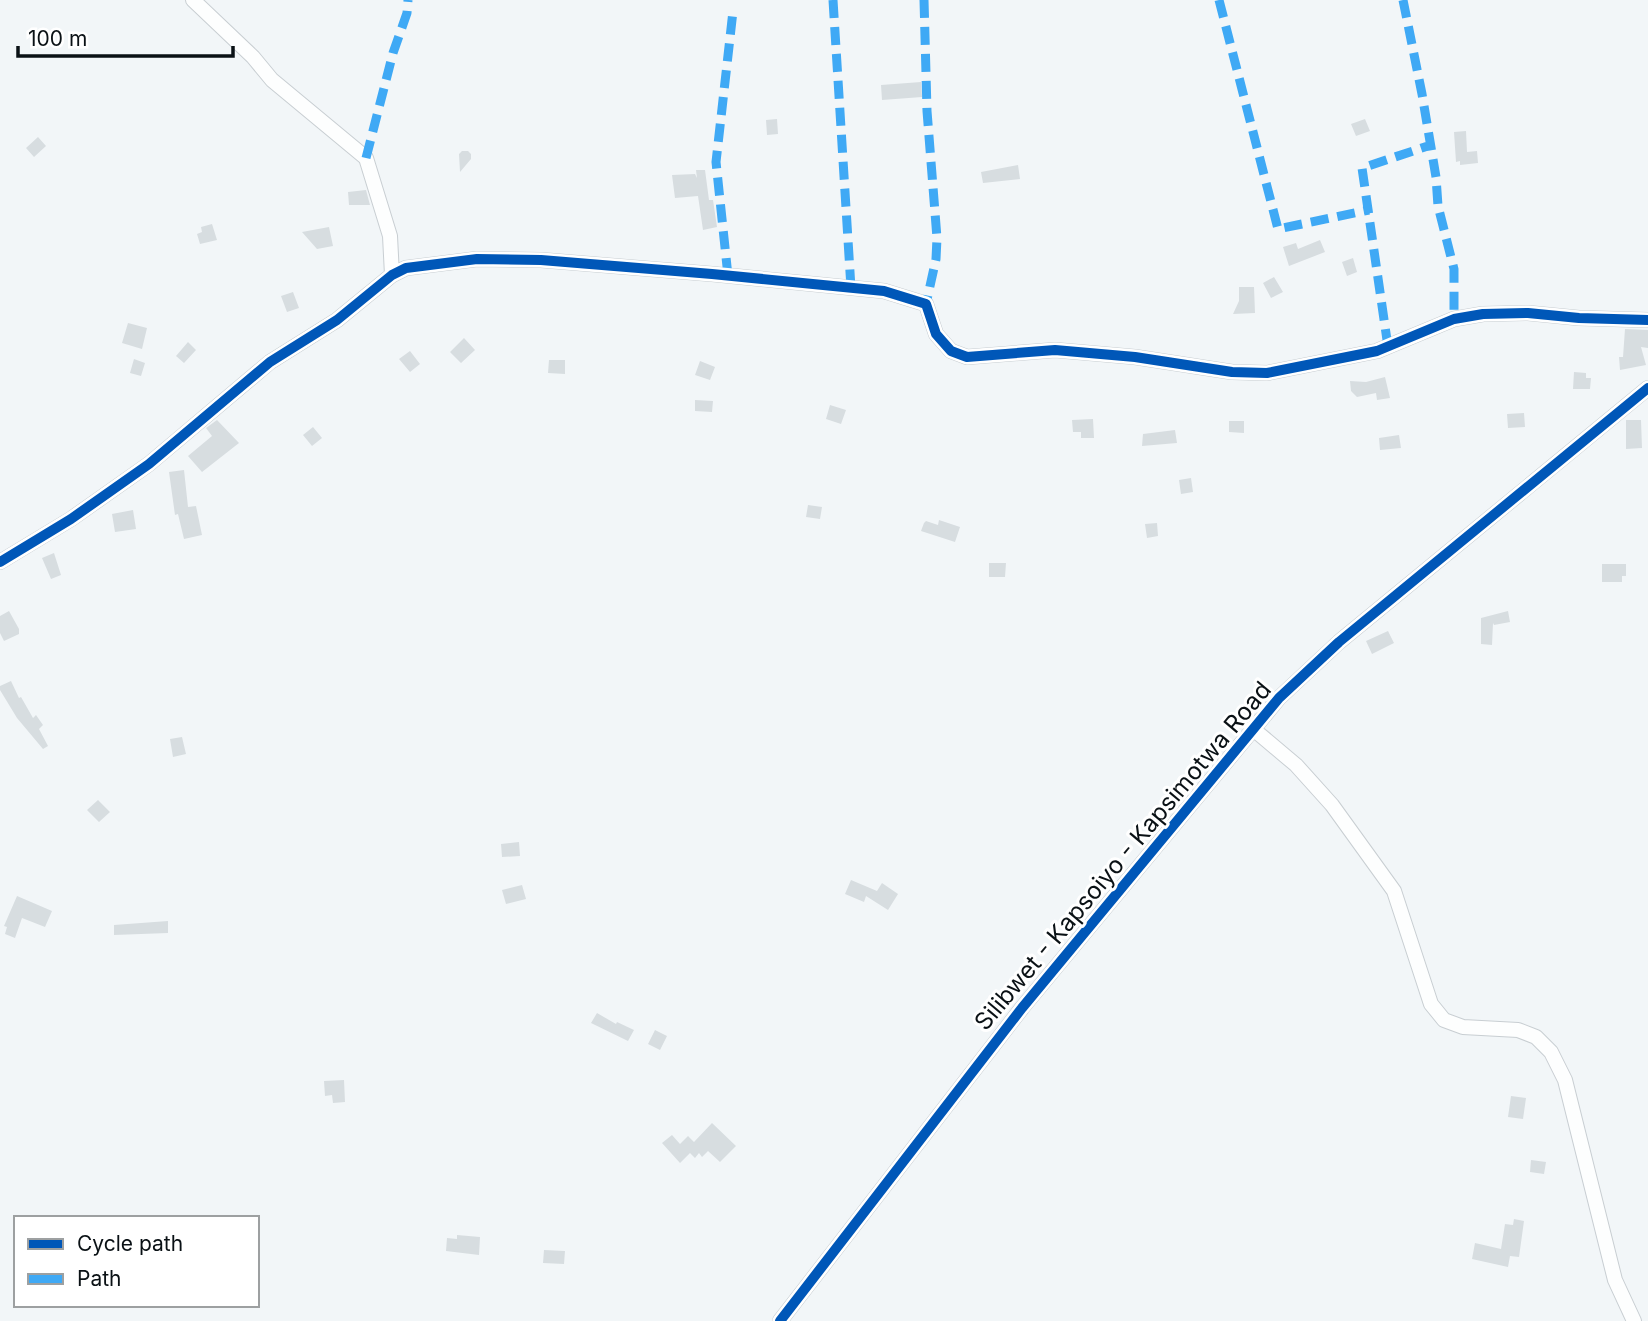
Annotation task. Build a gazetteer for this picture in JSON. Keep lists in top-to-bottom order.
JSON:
{
  "streets": {
    "street": ["Silibwet - Kapsoiyo - Kapsimotwa Road"]
  },
  "legend": ["Cycle path", "Path"],
  "scale_bar": "100 m"
}
